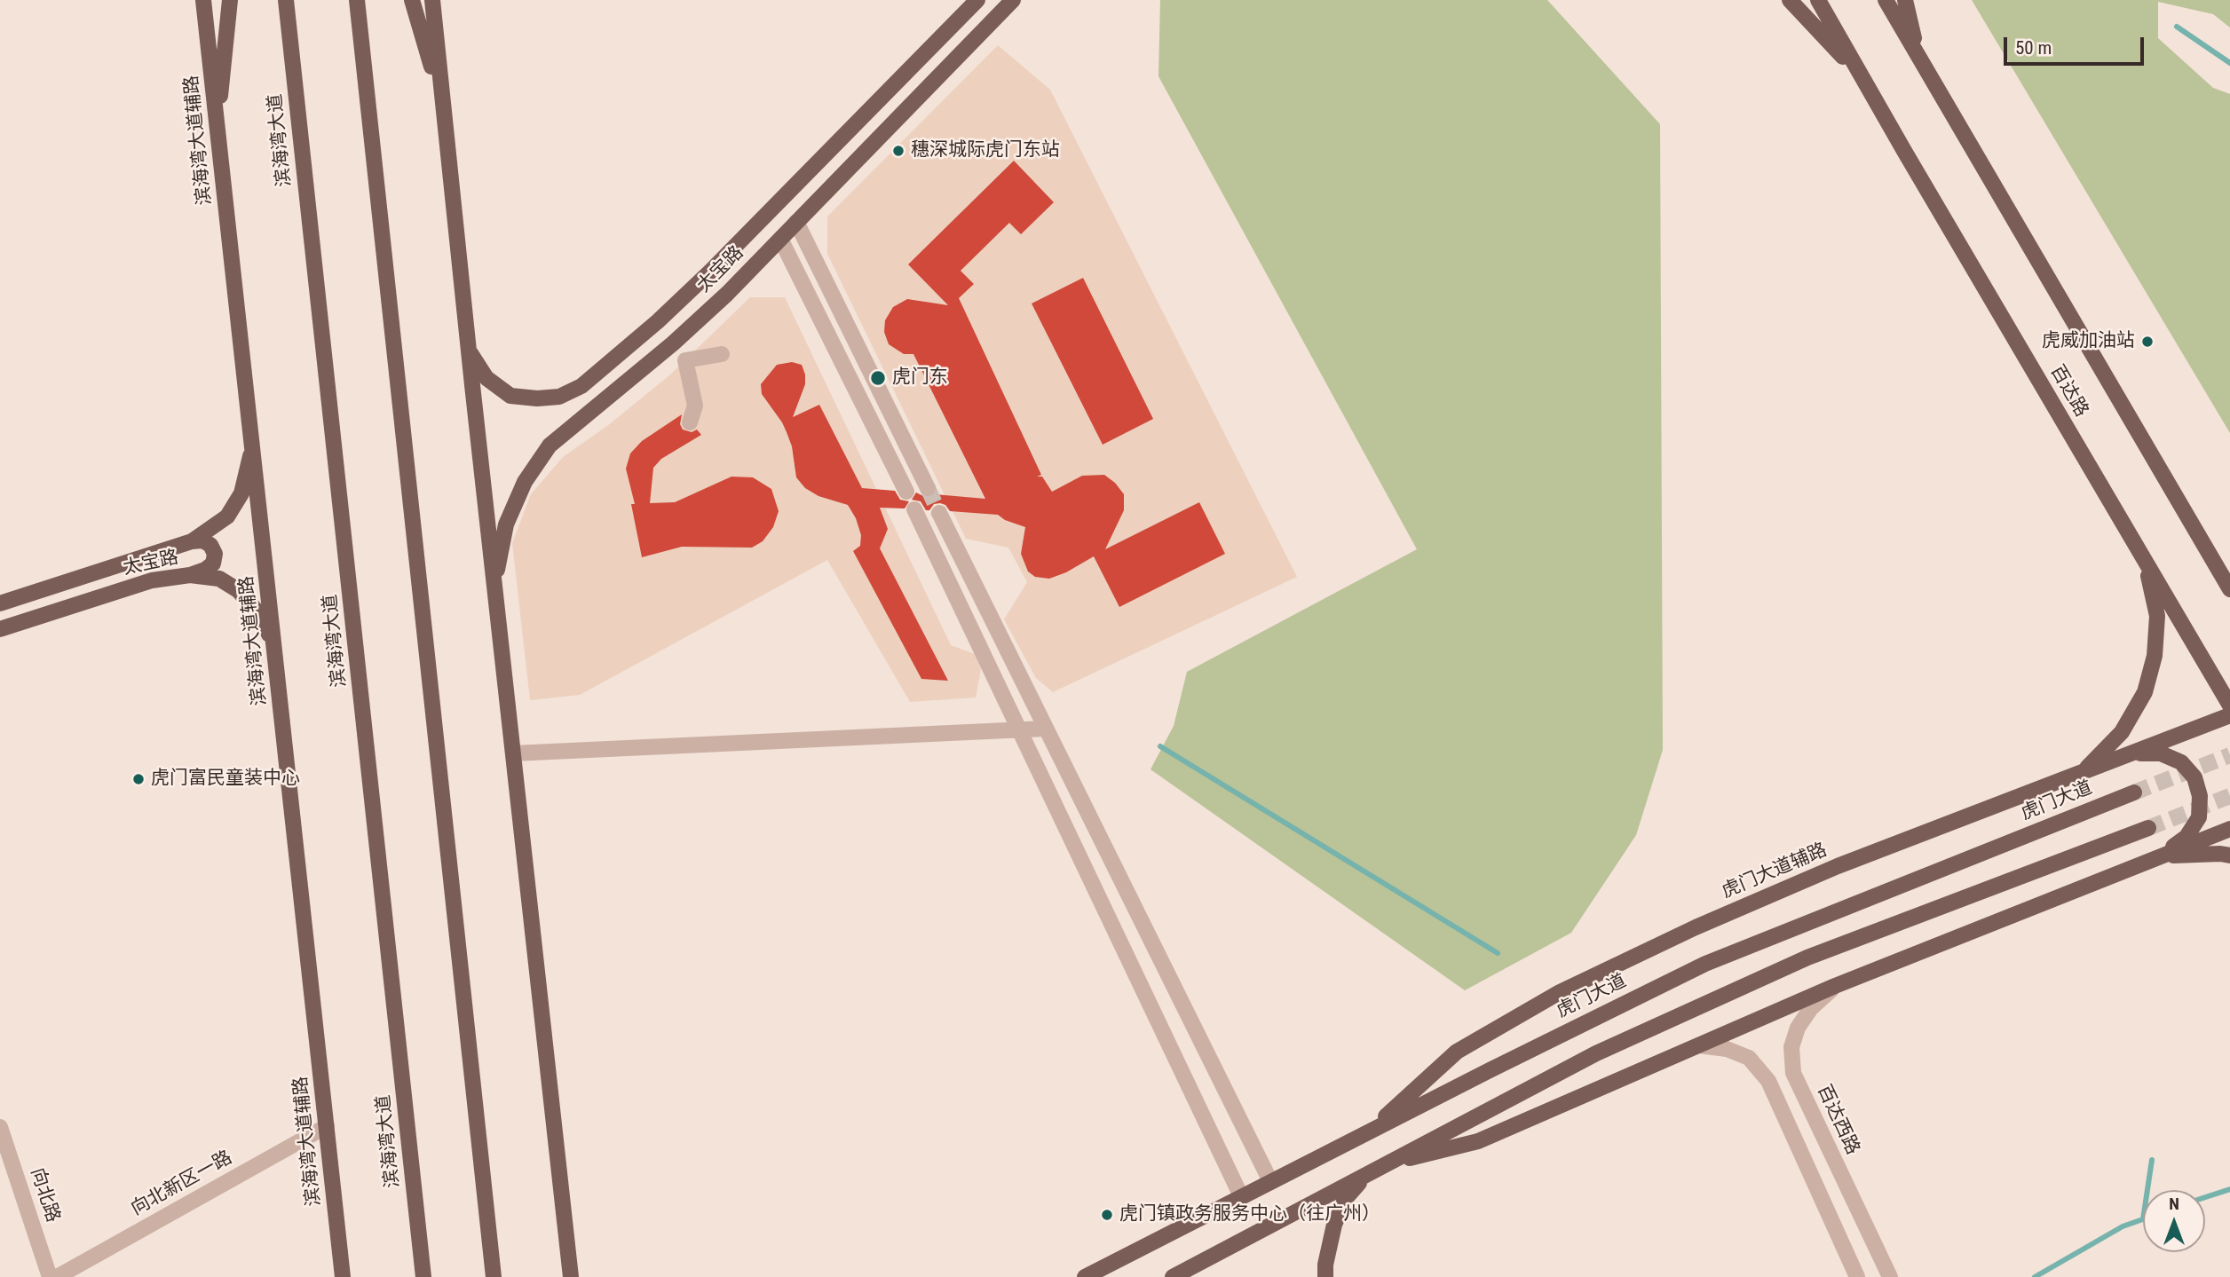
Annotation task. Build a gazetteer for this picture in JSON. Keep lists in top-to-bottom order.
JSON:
{
  "streets": {
    "main road": [
      "滨海湾大道辅路",
      "滨海湾大道",
      "太宝路",
      "百达路",
      "虎门大道",
      "虎门大道辅路"
    ],
    "street": ["百达西路", "向北新区一路", "向北路"]
  },
  "crossings": [
    ["滨海湾大道辅路", "太宝路"],
    ["滨海湾大道辅路", "向北新区一路"],
    ["虎门大道", "虎门大道辅路"]
  ],
  "places": [
    "穗深城际虎门东站",
    "虎威加油站",
    "虎门东",
    "虎门富民童装中心",
    "虎门镇政务服务中心（往广州）"
  ],
  "scale_bar": "50 m",
  "north": "top"
}
